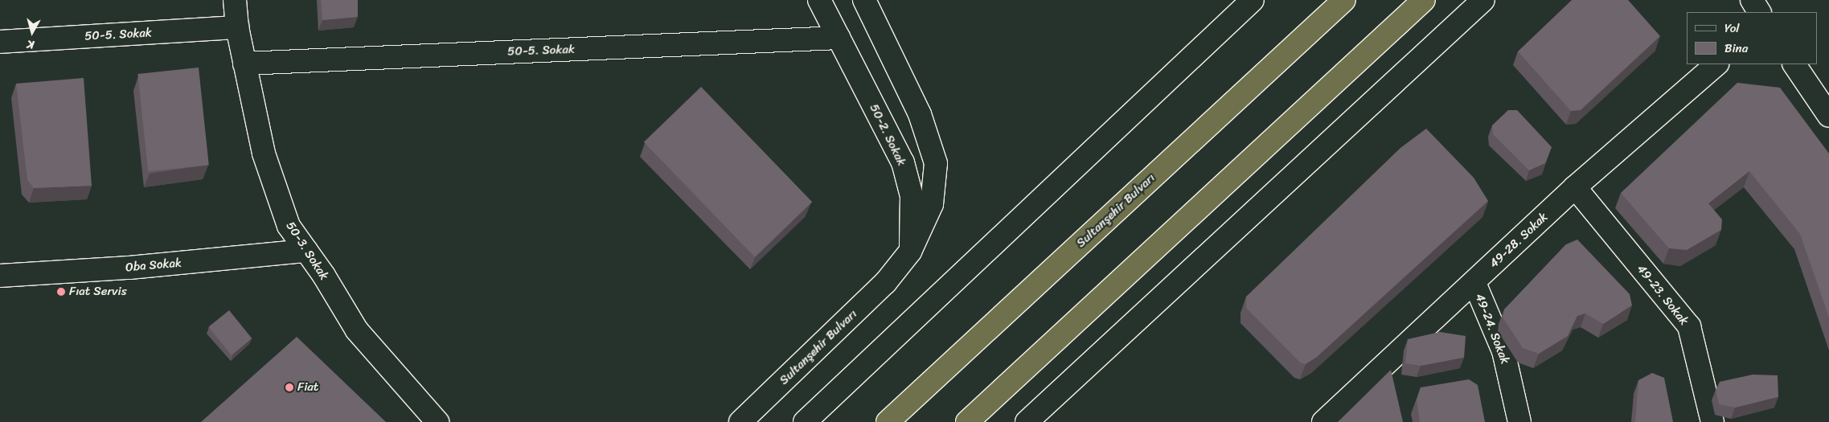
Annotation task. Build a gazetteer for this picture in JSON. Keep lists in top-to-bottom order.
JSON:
{
  "streets": {
    "highway": ["Sultanşehir Bulvarı"],
    "street": [
      "50-5. Sokak",
      "50-2. Sokak",
      "49-28. Sokak",
      "50-3. Sokak",
      "Oba Sokak",
      "49-23. Sokak",
      "49-24. Sokak"
    ]
  },
  "crossings": [
    ["50-5. Sokak", "50-2. Sokak"],
    ["50-5. Sokak", "50-3. Sokak"],
    ["50-2. Sokak", "Sultanşehir Bulvarı"],
    ["49-28. Sokak", "49-23. Sokak"],
    ["49-28. Sokak", "49-24. Sokak"],
    ["50-3. Sokak", "Oba Sokak"]
  ],
  "places": ["Fıat Servis", "Fiat"],
  "legend": ["Yol", "Bina"],
  "north": "bottom"
}
